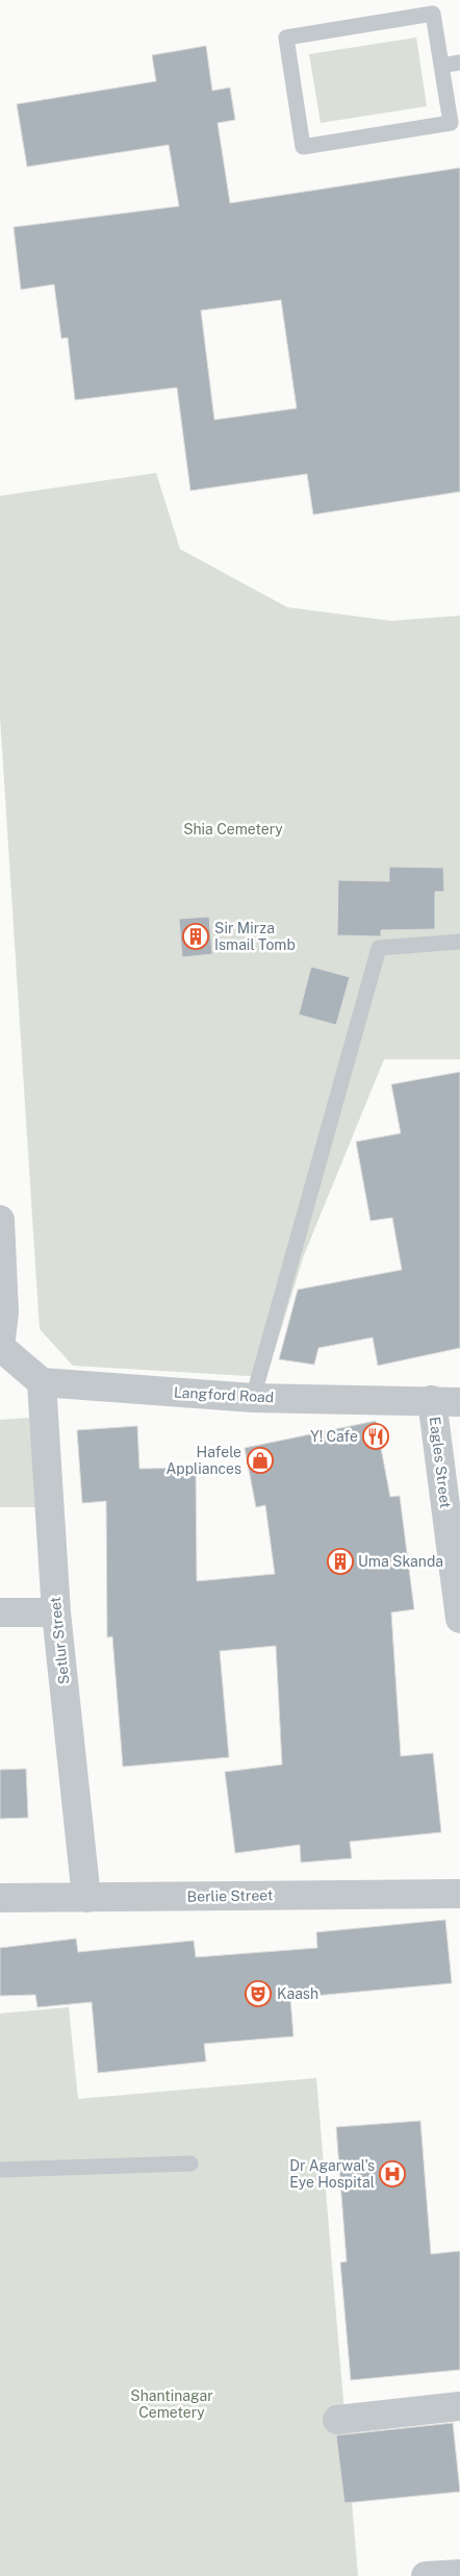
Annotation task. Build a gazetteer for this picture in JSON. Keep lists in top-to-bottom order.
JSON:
{
  "streets": {
    "street": [
      "Langford Road",
      "Eagles Street",
      "Setlur Street",
      "Berlie Street"
    ]
  },
  "crossings": [
    ["Langford Road", "Eagles Street"],
    ["Langford Road", "Setlur Street"],
    ["Setlur Street", "Berlie Street"]
  ],
  "parks": ["Shia Cemetery", "Shantinagar Cemetery"],
  "places": {
    "building": ["Sir Mirza Ismail Tomb", "Uma Skanda"],
    "restaurant": ["Y! Cafe"],
    "shop": ["Hafele Appliances"],
    "theatre": ["Kaash"],
    "hospital": ["Dr Agarwal's Eye Hospital"]
  }
}
